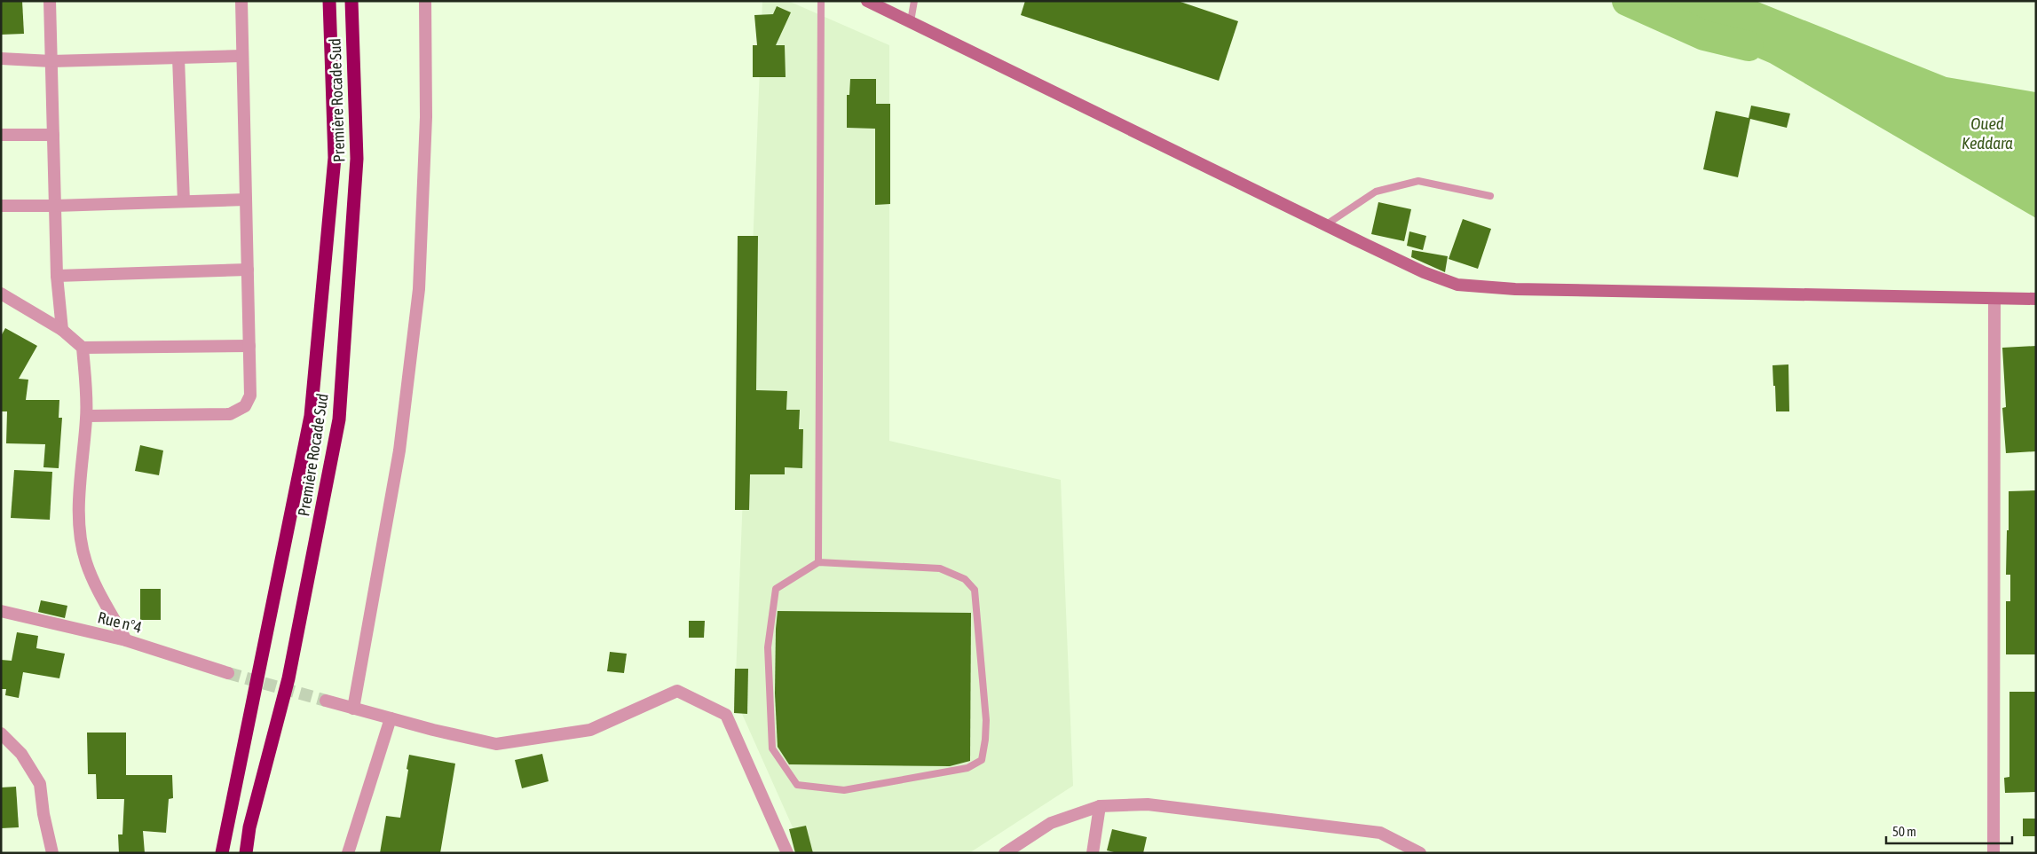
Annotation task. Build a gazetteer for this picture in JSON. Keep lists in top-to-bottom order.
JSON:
{
  "streets": {
    "highway": ["Première Rocade Sud"],
    "street": ["Rue n°4"]
  },
  "water": ["Oued Keddara"],
  "scale_bar": "50 m"
}
